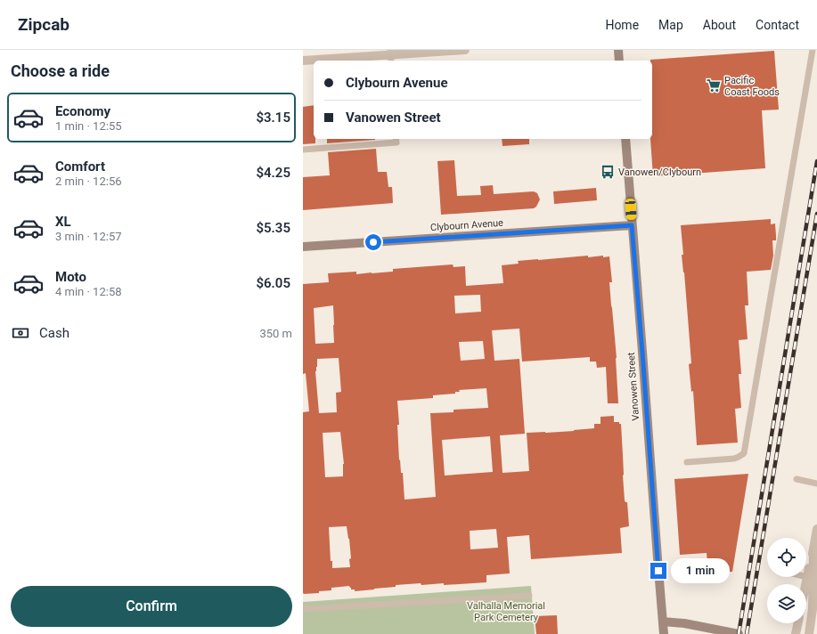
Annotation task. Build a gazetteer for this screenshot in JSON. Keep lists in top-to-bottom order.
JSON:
{
  "streets": {
    "main road": ["Clybourn Avenue", "Vanowen Street"]
  },
  "crossings": [
    ["Clybourn Avenue", "Vanowen Street"]
  ],
  "parks": ["Valhalla Memorial Park Cemetery"],
  "places": {
    "supermarket": ["Pacific Coast Foods"],
    "bus stop": ["Vanowen/Clybourn"]
  },
  "page": {
    "header": "Zipcab",
    "nav": [
      "Home",
      "Map",
      "About",
      "Contact"
    ],
    "heading": "Choose a ride",
    "banner": ["Clybourn Avenue", "Vanowen Street"],
    "list": [
      {
        "name": "Economy",
        "note": "1 min · 12:55",
        "value": "$3.15"
      },
      {
        "name": "Comfort",
        "note": "2 min · 12:56",
        "value": "$4.25"
      },
      {
        "name": "XL",
        "note": "3 min · 12:57",
        "value": "$5.35"
      },
      {
        "name": "Moto",
        "note": "4 min · 12:58",
        "value": "$6.05"
      }
    ],
    "pay": ["Cash", "350 m"],
    "bubble": "1 min",
    "buttons": "Confirm"
  }
}
